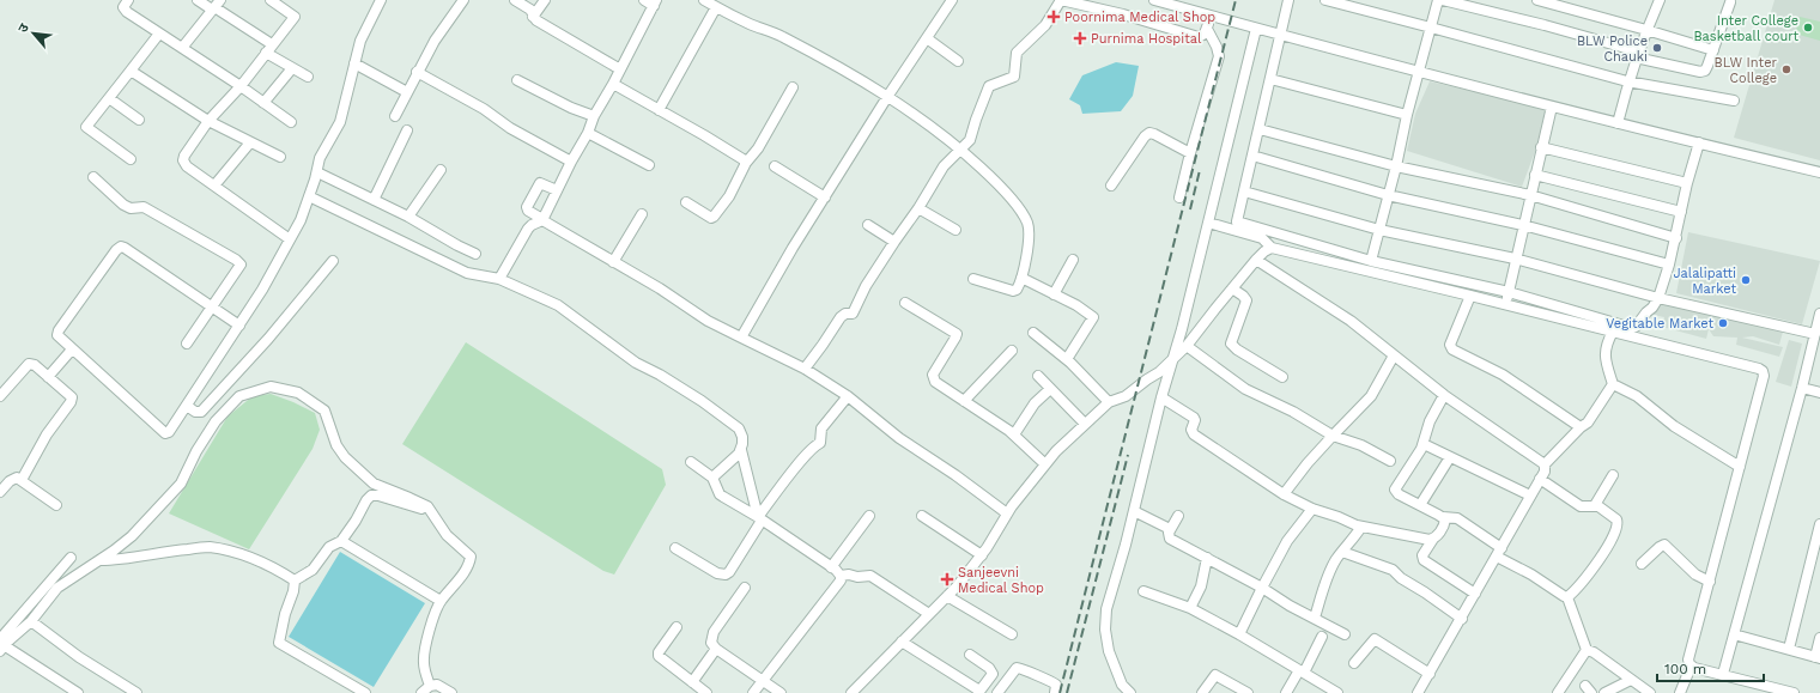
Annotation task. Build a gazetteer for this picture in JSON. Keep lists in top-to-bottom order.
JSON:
{
  "places": {
    "health": ["Poornima Medical Shop", "Purnima Hospital", "Sanjeevni Medical Shop"],
    "other": [
      "Inter College Basketball court",
      "BLW Police Chauki",
      "BLW Inter College",
      "Jalalipatti Market",
      "Vegitable Market"
    ]
  },
  "scale_bar": "100 m",
  "north": "top left"
}
